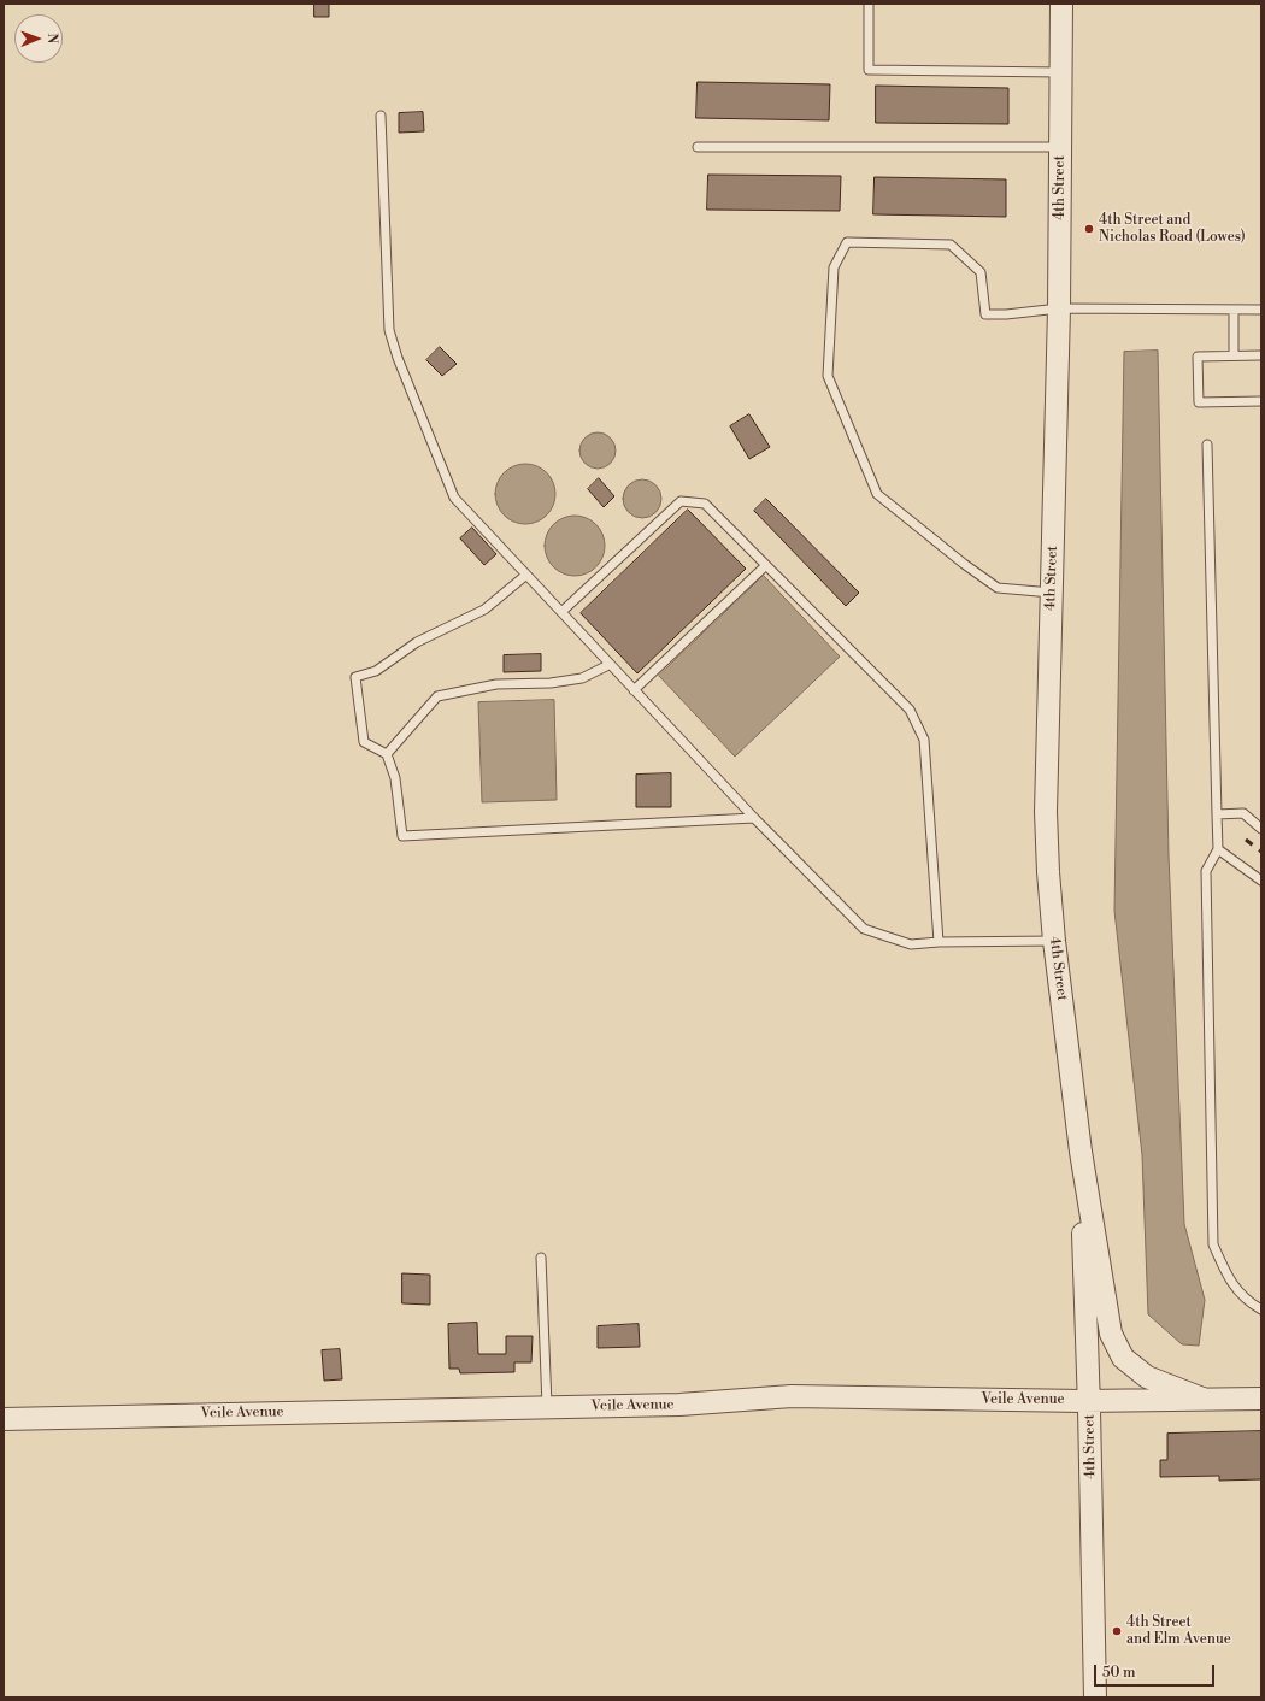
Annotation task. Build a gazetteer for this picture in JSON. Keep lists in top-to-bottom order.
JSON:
{
  "streets": {
    "street": ["4th Street", "Veile Avenue"]
  },
  "crossings": [
    ["4th Street", "Veile Avenue"]
  ],
  "places": ["4th Street and Nicholas Road (Lowes)", "4th Street and Elm Avenue"],
  "scale_bar": "50 m",
  "north": "right"
}
